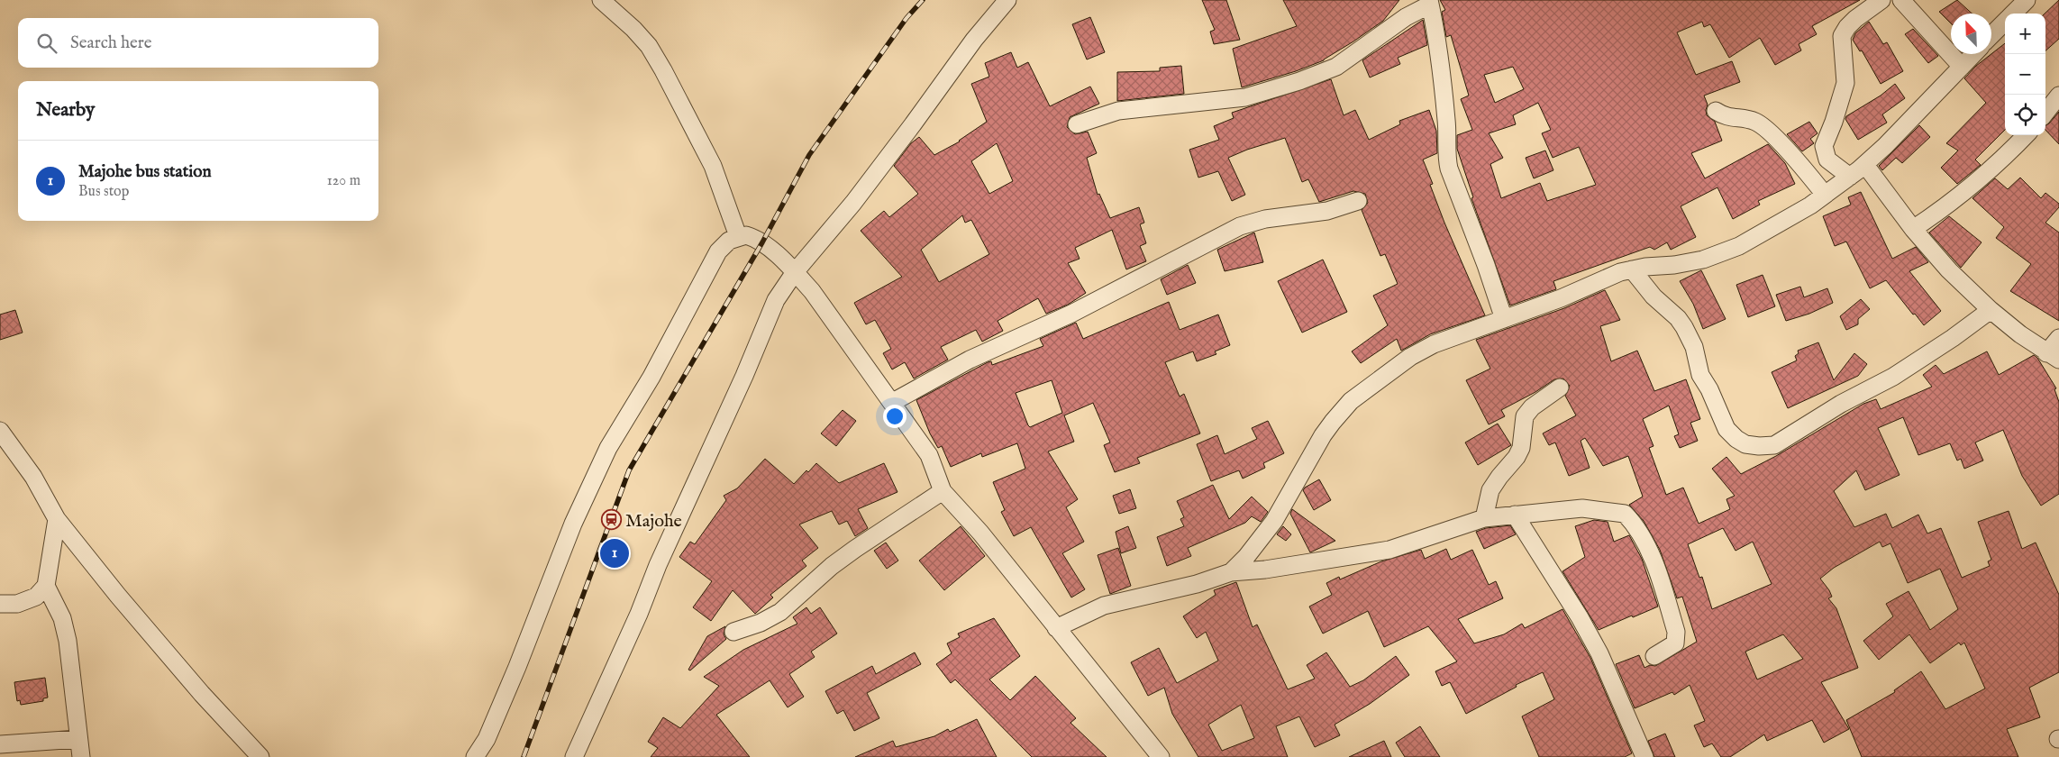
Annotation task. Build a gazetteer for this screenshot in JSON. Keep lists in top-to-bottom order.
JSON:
{
  "places": {
    "station": ["Majohe"]
  },
  "north": "top left",
  "page": {
    "map_buttons": ["+", "−"],
    "search": "Search here",
    "heading": "Nearby",
    "list": [
      {
        "mark": "1",
        "name": "Majohe bus station",
        "note": "Bus stop",
        "value": "120 m"
      }
    ],
    "pins": "1"
  }
}
